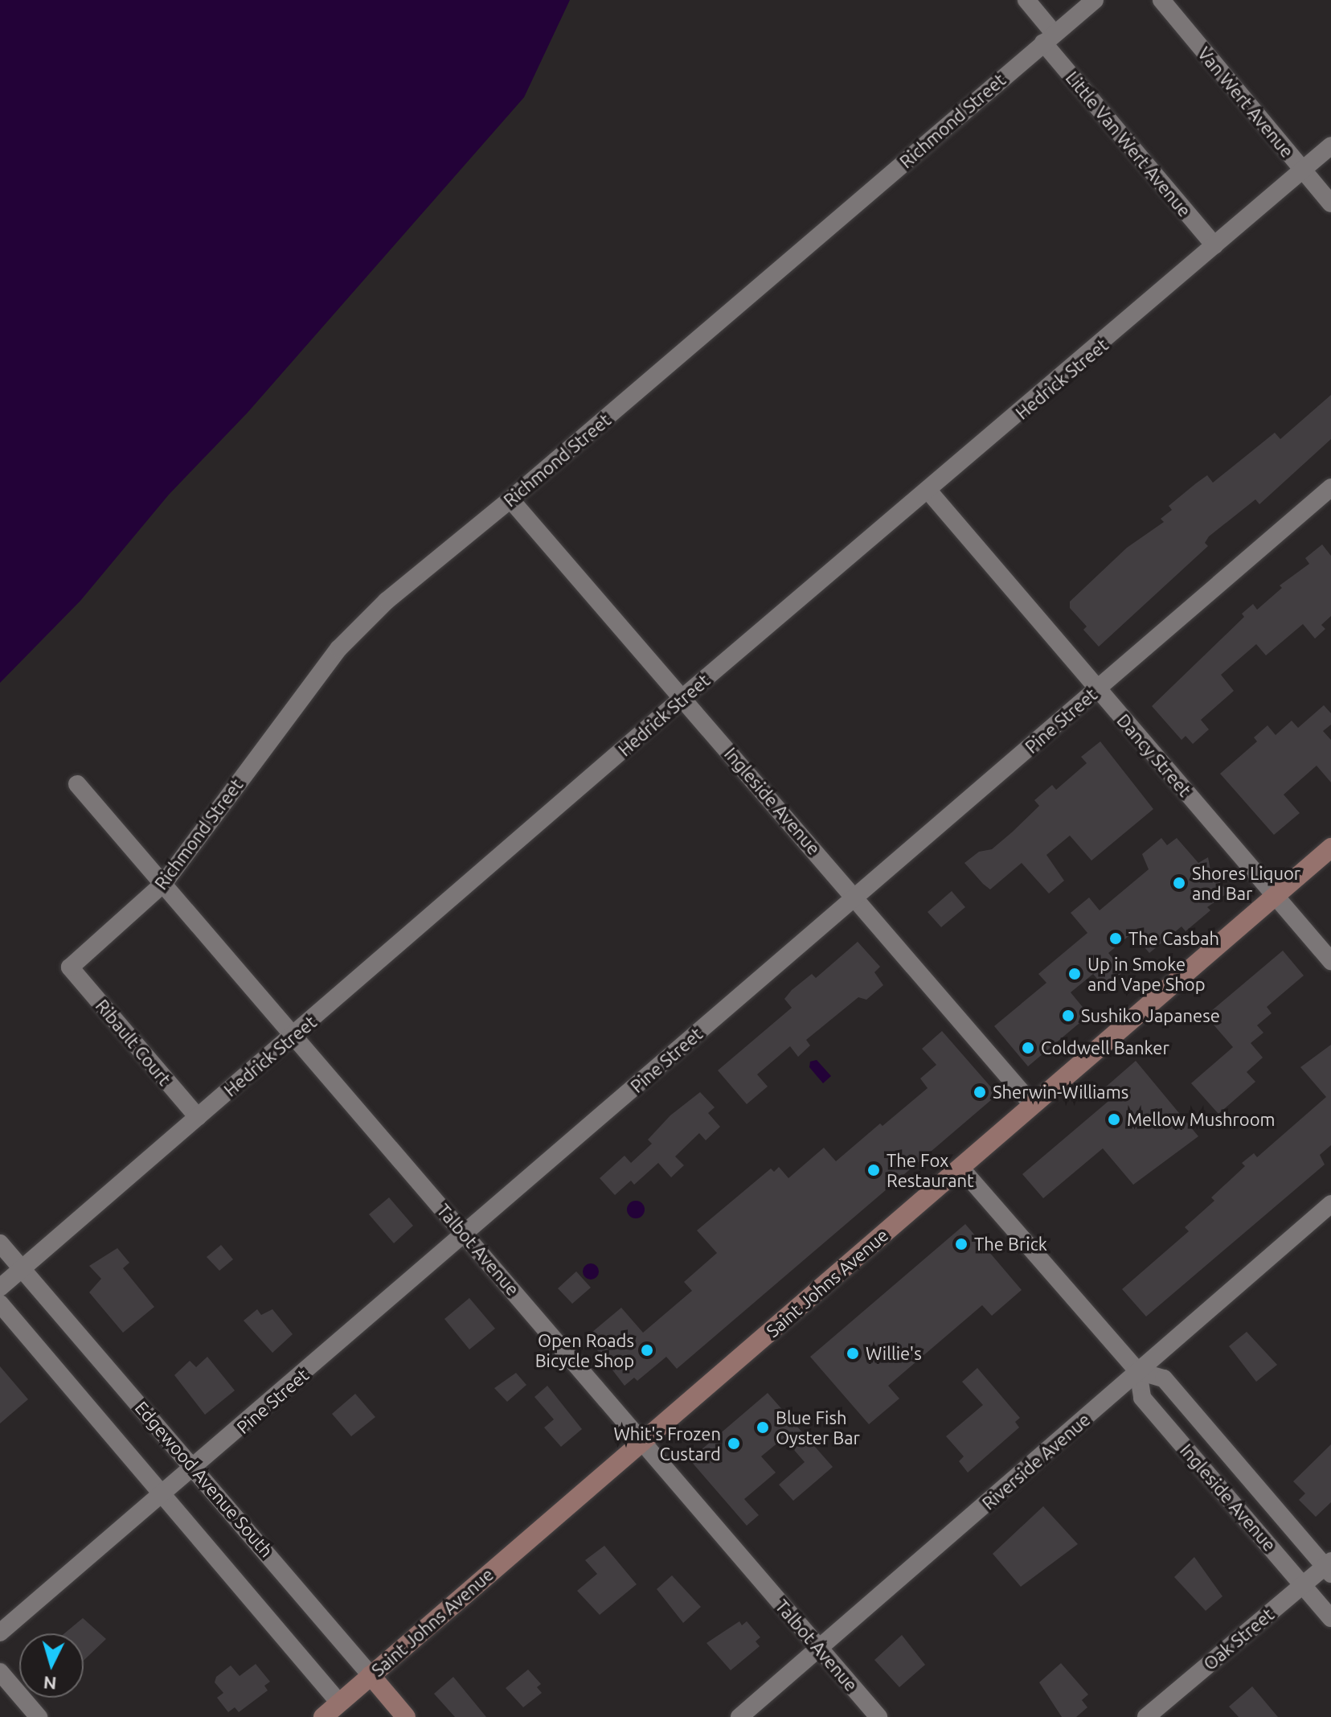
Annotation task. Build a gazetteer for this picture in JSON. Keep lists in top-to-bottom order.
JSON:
{
  "streets": {
    "main road": ["Saint Johns Avenue", "Edgewood Avenue South"],
    "street": [
      "Van Wert Avenue",
      "Richmond Street",
      "Little Van Wert Avenue",
      "Hedrick Street",
      "Pine Street",
      "Dancy Street",
      "Ingleside Avenue",
      "Ribault Court",
      "Talbot Avenue",
      "Riverside Avenue",
      "Oak Street"
    ]
  },
  "crossings": [
    ["Van Wert Avenue", "Hedrick Street"],
    ["Richmond Street", "Little Van Wert Avenue"],
    ["Richmond Street", "Ingleside Avenue"],
    ["Richmond Street", "Ribault Court"],
    ["Richmond Street", "Talbot Avenue"],
    ["Little Van Wert Avenue", "Hedrick Street"],
    ["Hedrick Street", "Dancy Street"],
    ["Hedrick Street", "Ingleside Avenue"],
    ["Hedrick Street", "Ribault Court"],
    ["Hedrick Street", "Talbot Avenue"],
    ["Hedrick Street", "Edgewood Avenue South"],
    ["Pine Street", "Dancy Street"],
    ["Pine Street", "Ingleside Avenue"],
    ["Pine Street", "Talbot Avenue"],
    ["Pine Street", "Edgewood Avenue South"],
    ["Dancy Street", "Saint Johns Avenue"],
    ["Ingleside Avenue", "Saint Johns Avenue"],
    ["Ingleside Avenue", "Riverside Avenue"],
    ["Ingleside Avenue", "Oak Street"],
    ["Talbot Avenue", "Saint Johns Avenue"],
    ["Talbot Avenue", "Riverside Avenue"],
    ["Saint Johns Avenue", "Edgewood Avenue South"]
  ],
  "places": [
    "Shores Liquor and Bar",
    "The Casbah",
    "Up in Smoke and Vape Shop",
    "Sushiko Japanese",
    "Coldwell Banker",
    "Sherwin-Williams",
    "Mellow Mushroom",
    "The Fox Restaurant",
    "The Brick",
    "Open Roads Bicycle Shop",
    "Willie's",
    "Blue Fish Oyster Bar",
    "Whit's Frozen Custard"
  ],
  "north": "bottom"
}
